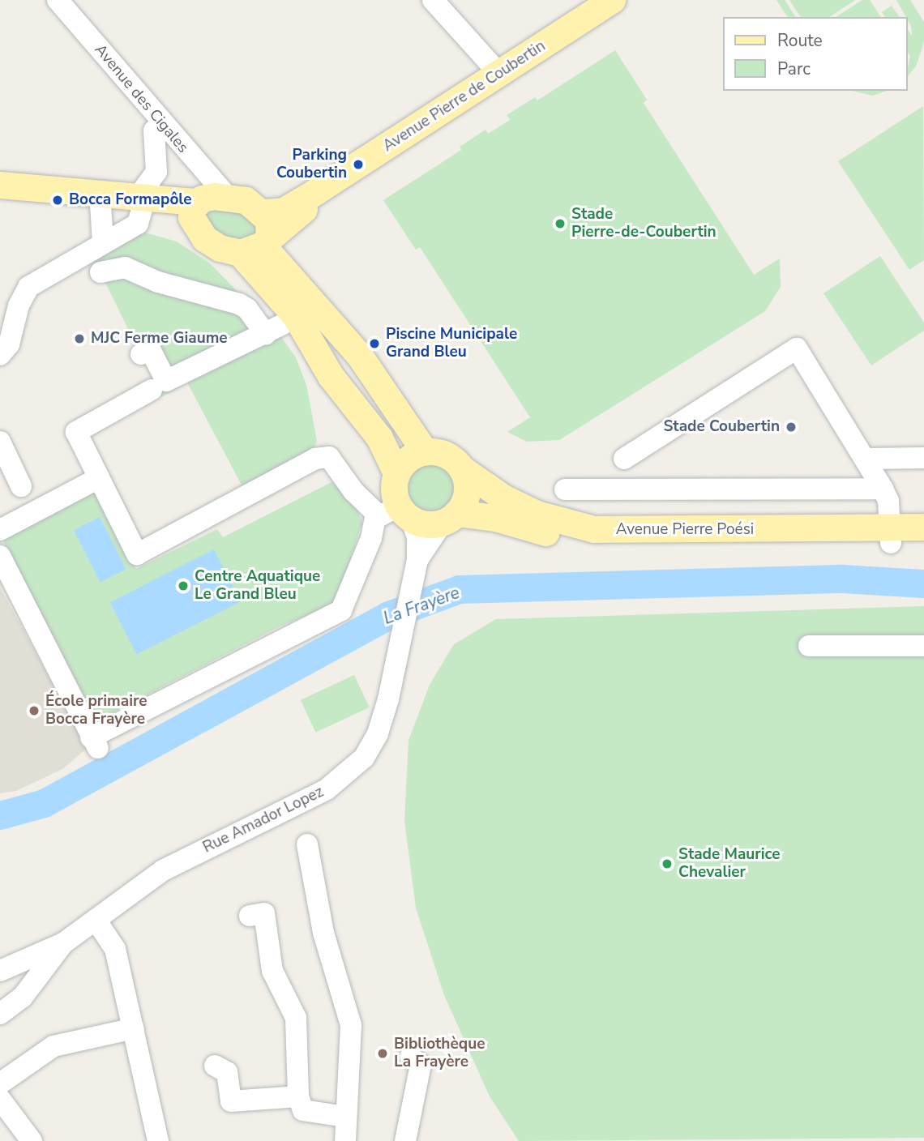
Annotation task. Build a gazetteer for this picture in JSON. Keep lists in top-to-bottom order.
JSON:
{
  "streets": {
    "main road": ["Avenue Pierre de Coubertin", "Avenue Pierre Poési"],
    "street": ["Avenue des Cigales", "Rue Amador Lopez"]
  },
  "water": ["La Frayère"],
  "places": [
    "Parking Coubertin",
    "Bocca Formapôle",
    "Stade Pierre-de-Coubertin",
    "MJC Ferme Giaume",
    "Piscine Municipale Grand Bleu",
    "Stade Coubertin",
    "Centre Aquatique Le Grand Bleu",
    "École primaire Bocca Frayère",
    "Stade Maurice Chevalier",
    "Bibliothèque La Frayère"
  ],
  "legend": ["Route", "Parc"]
}
